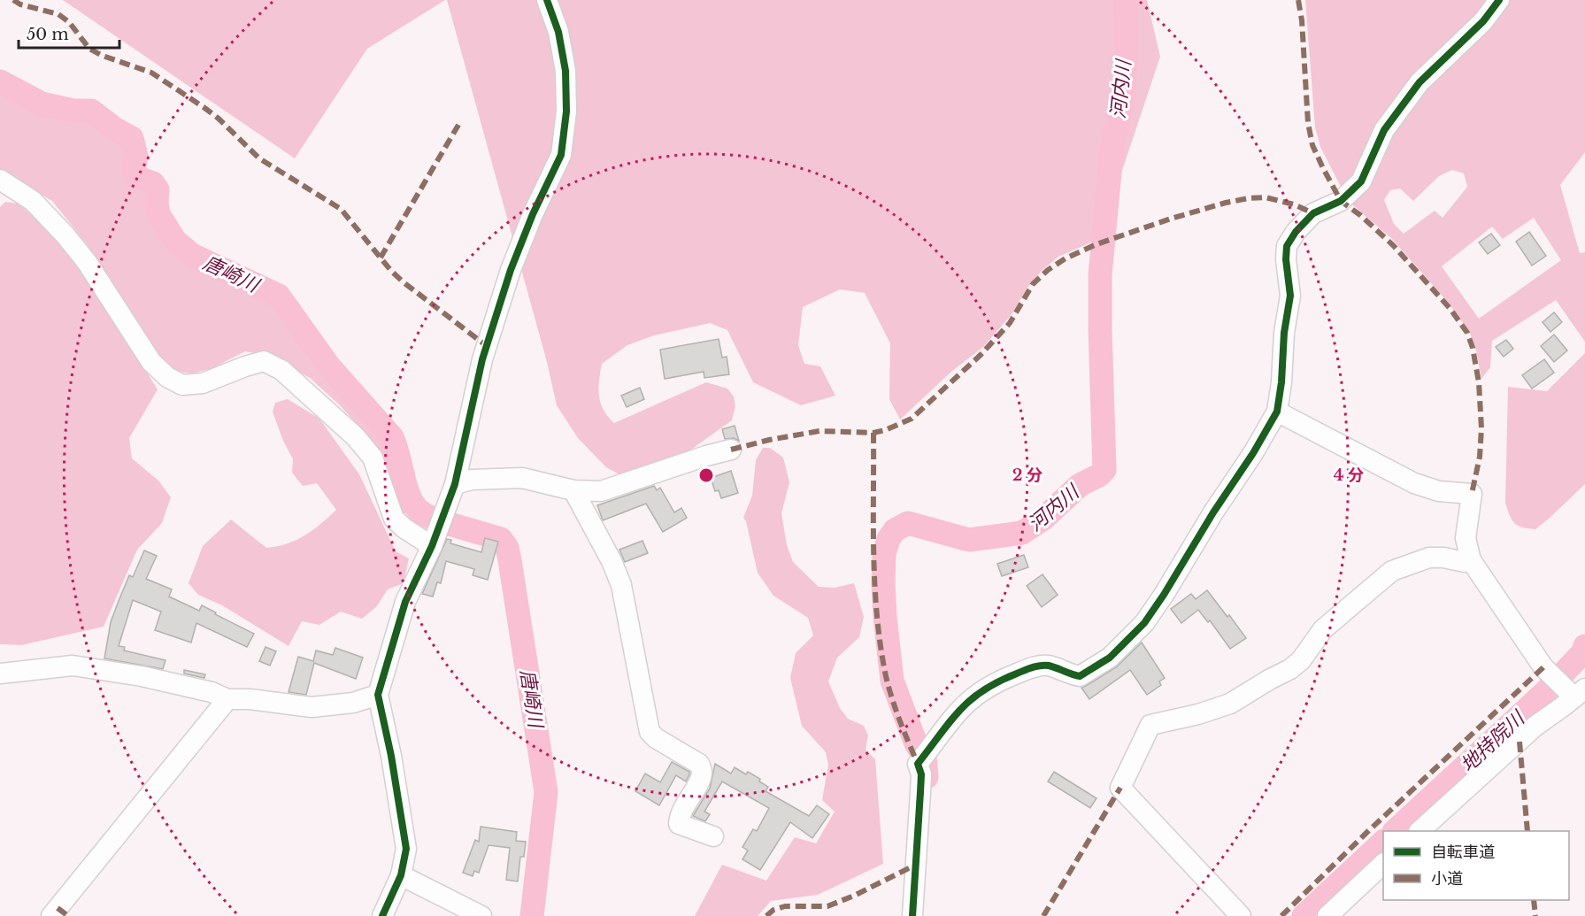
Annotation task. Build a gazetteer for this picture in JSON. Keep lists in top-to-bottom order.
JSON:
{
  "water": ["河内川", "唐崎川", "地持院川"],
  "legend": ["自転車道", "小道"],
  "scale_bar": "50 m",
  "rings": ["2 分", "4 分"]
}
